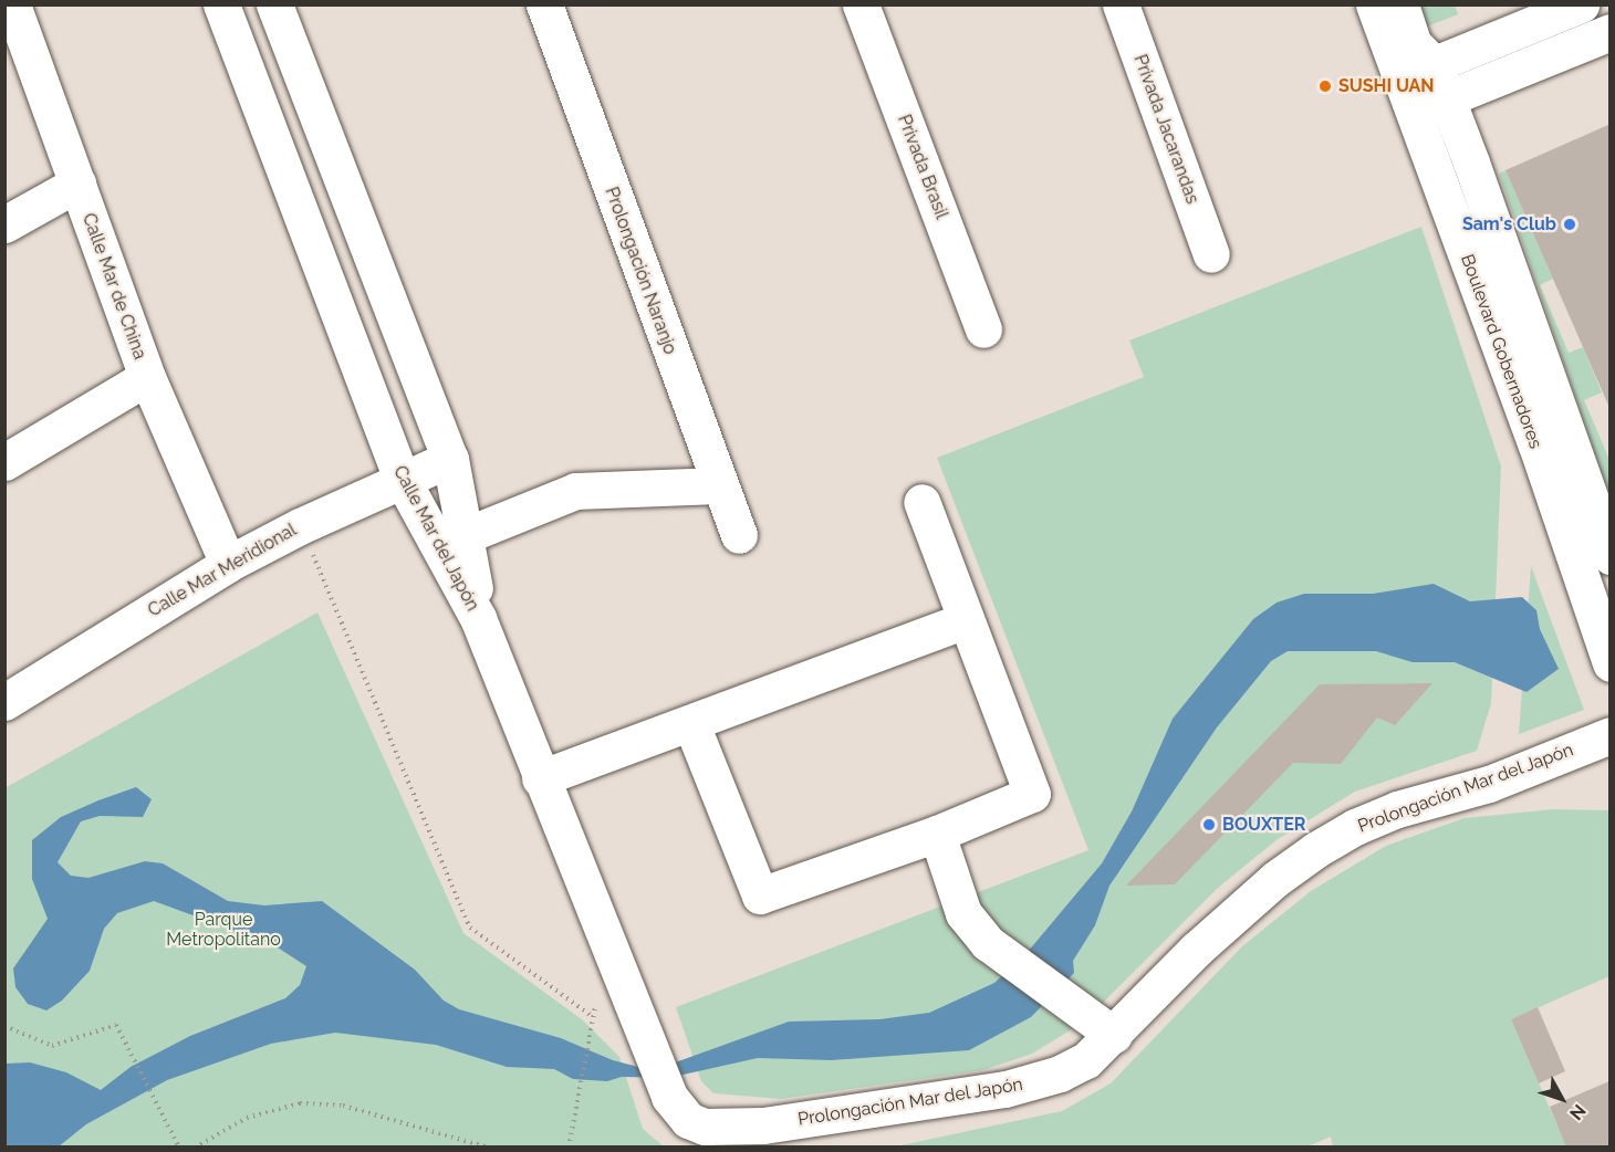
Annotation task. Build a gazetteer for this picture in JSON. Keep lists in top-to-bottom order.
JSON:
{
  "streets": {
    "street": [
      "Privada Jacarandas",
      "Privada Brasil",
      "Prolongación Naranjo",
      "Calle Mar de China",
      "Boulevard Gobernadores",
      "Calle Mar del Japón",
      "Calle Mar Meridional",
      "Prolongación Mar del Japón"
    ]
  },
  "crossings": [
    ["Calle Mar de China", "Calle Mar Meridional"],
    ["Calle Mar del Japón", "Calle Mar Meridional"],
    ["Calle Mar del Japón", "Prolongación Mar del Japón"]
  ],
  "parks": ["Parque Metropolitano"],
  "places": ["SUSHI UAN", "Sam's Club", "BOUXTER"],
  "north": "bottom right"
}
